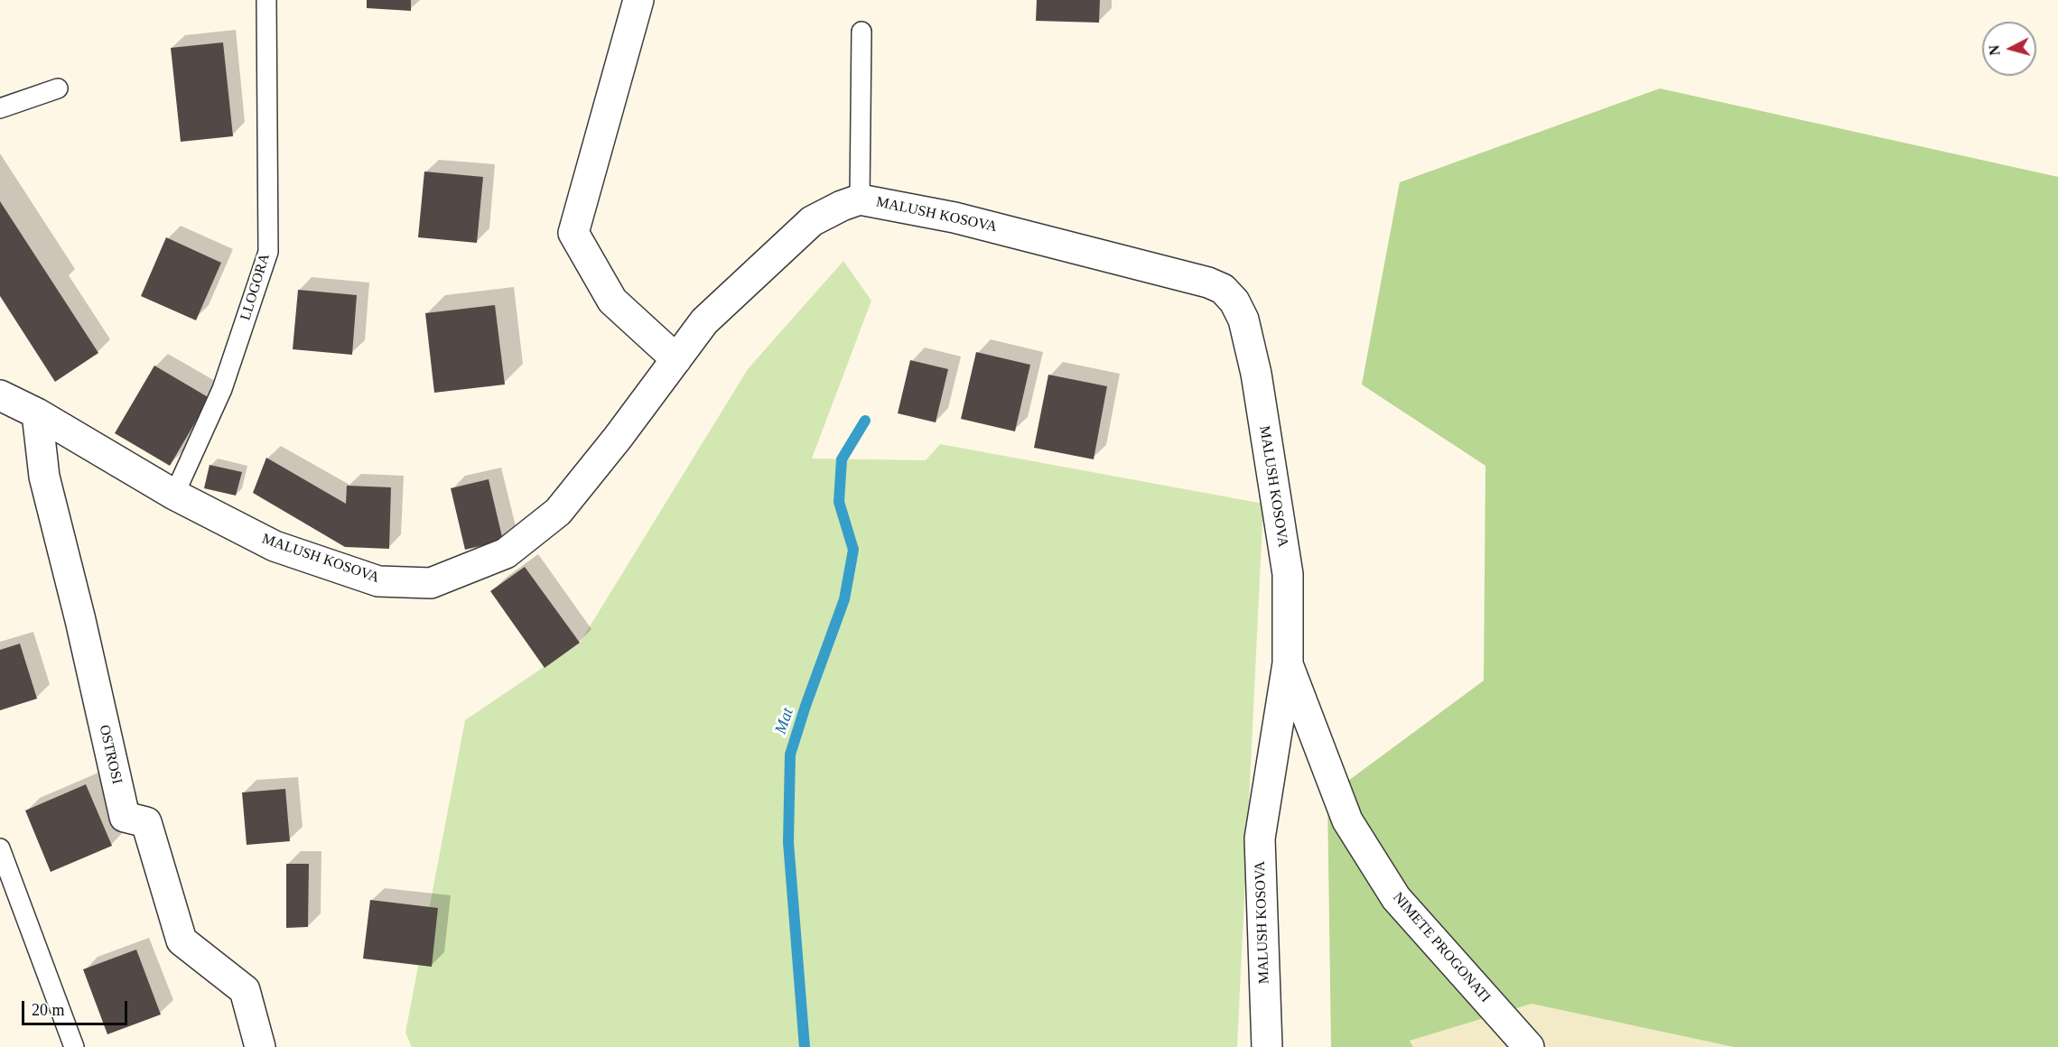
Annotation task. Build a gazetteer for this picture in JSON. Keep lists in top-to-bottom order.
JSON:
{
  "streets": {
    "street": ["MALUSH KOSOVA", "OSTROSI", "NIMETE PROGONATI"],
    "lane": ["LLOGORA"]
  },
  "crossings": [
    ["MALUSH KOSOVA", "LLOGORA"],
    ["MALUSH KOSOVA", "OSTROSI"],
    ["MALUSH KOSOVA", "NIMETE PROGONATI"]
  ],
  "water": ["Mat"],
  "scale_bar": "20 m",
  "north": "left"
}
